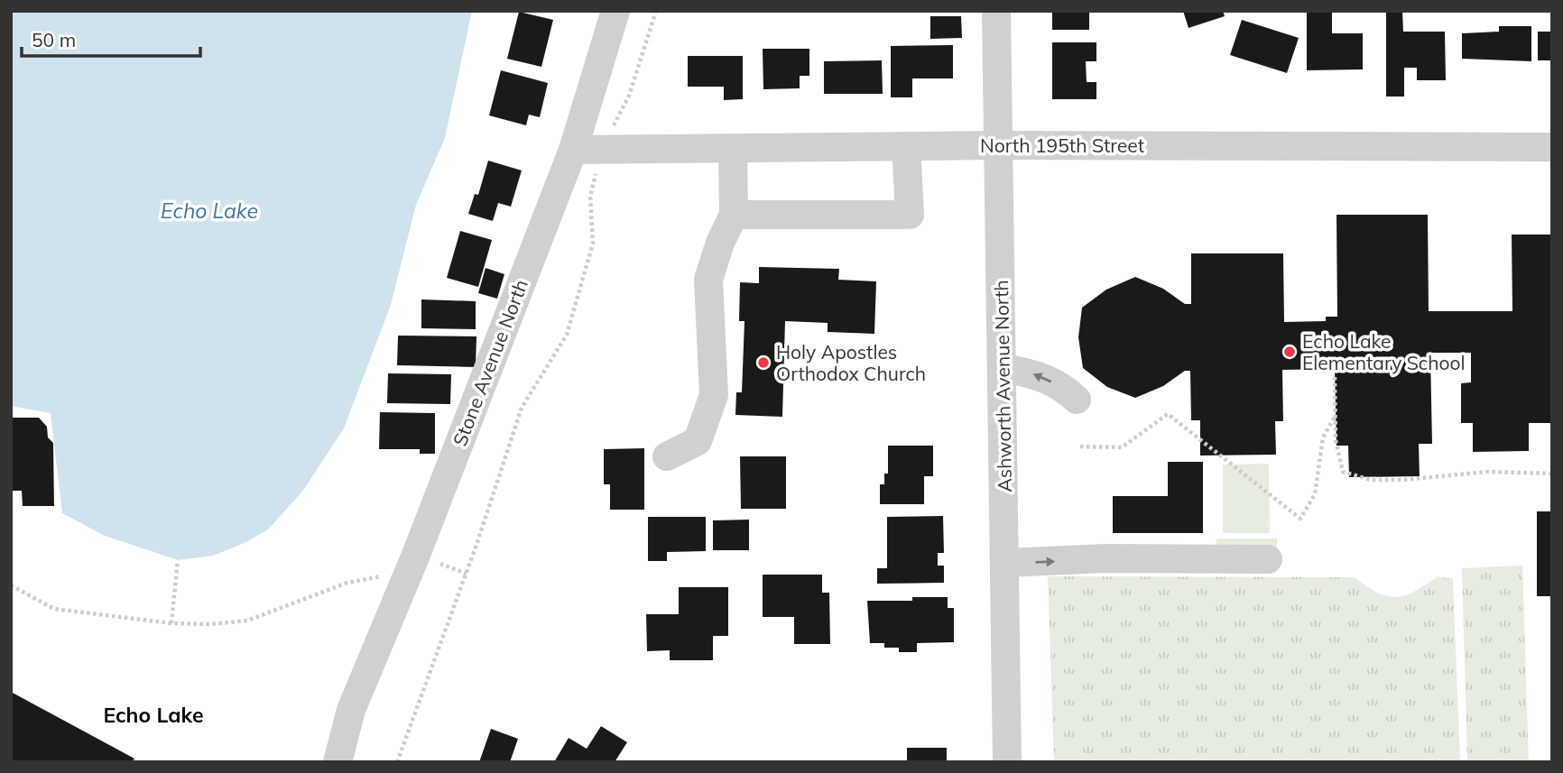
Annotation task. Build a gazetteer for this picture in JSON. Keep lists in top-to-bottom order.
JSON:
{
  "streets": {
    "street": ["North 195th Street", "Stone Avenue North", "Ashworth Avenue North"]
  },
  "crossings": [
    ["North 195th Street", "Stone Avenue North"],
    ["North 195th Street", "Ashworth Avenue North"]
  ],
  "districts": ["Echo Lake"],
  "water": ["Echo Lake"],
  "places": ["Echo Lake Elementary School", "Holy Apostles Orthodox Church"],
  "scale_bar": "50 m"
}
